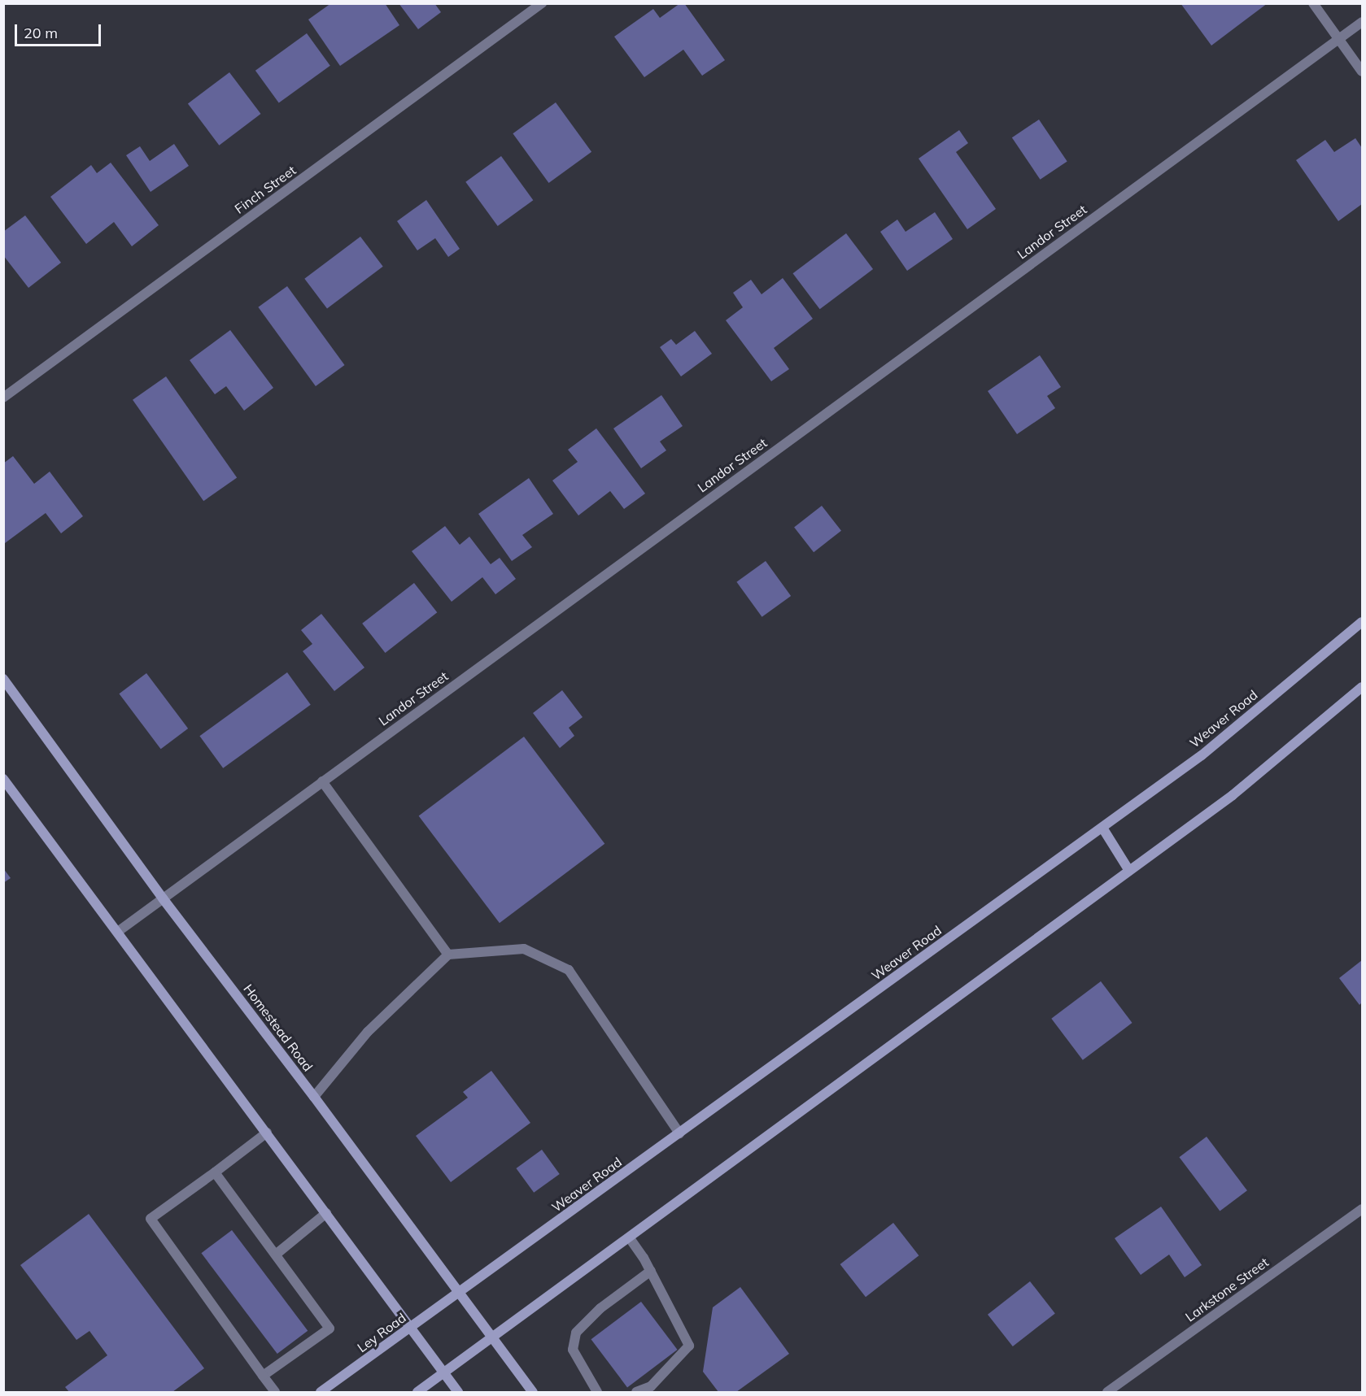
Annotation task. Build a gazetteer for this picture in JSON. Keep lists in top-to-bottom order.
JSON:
{
  "streets": {
    "main road": ["Weaver Road", "Homestead Road", "Ley Road"],
    "street": ["Finch Street", "Landor Street", "Larkstone Street"]
  },
  "crossings": [
    ["Landor Street", "Homestead Road"],
    ["Weaver Road", "Homestead Road"],
    ["Weaver Road", "Ley Road"],
    ["Homestead Road", "Ley Road"]
  ],
  "scale_bar": "20 m"
}
